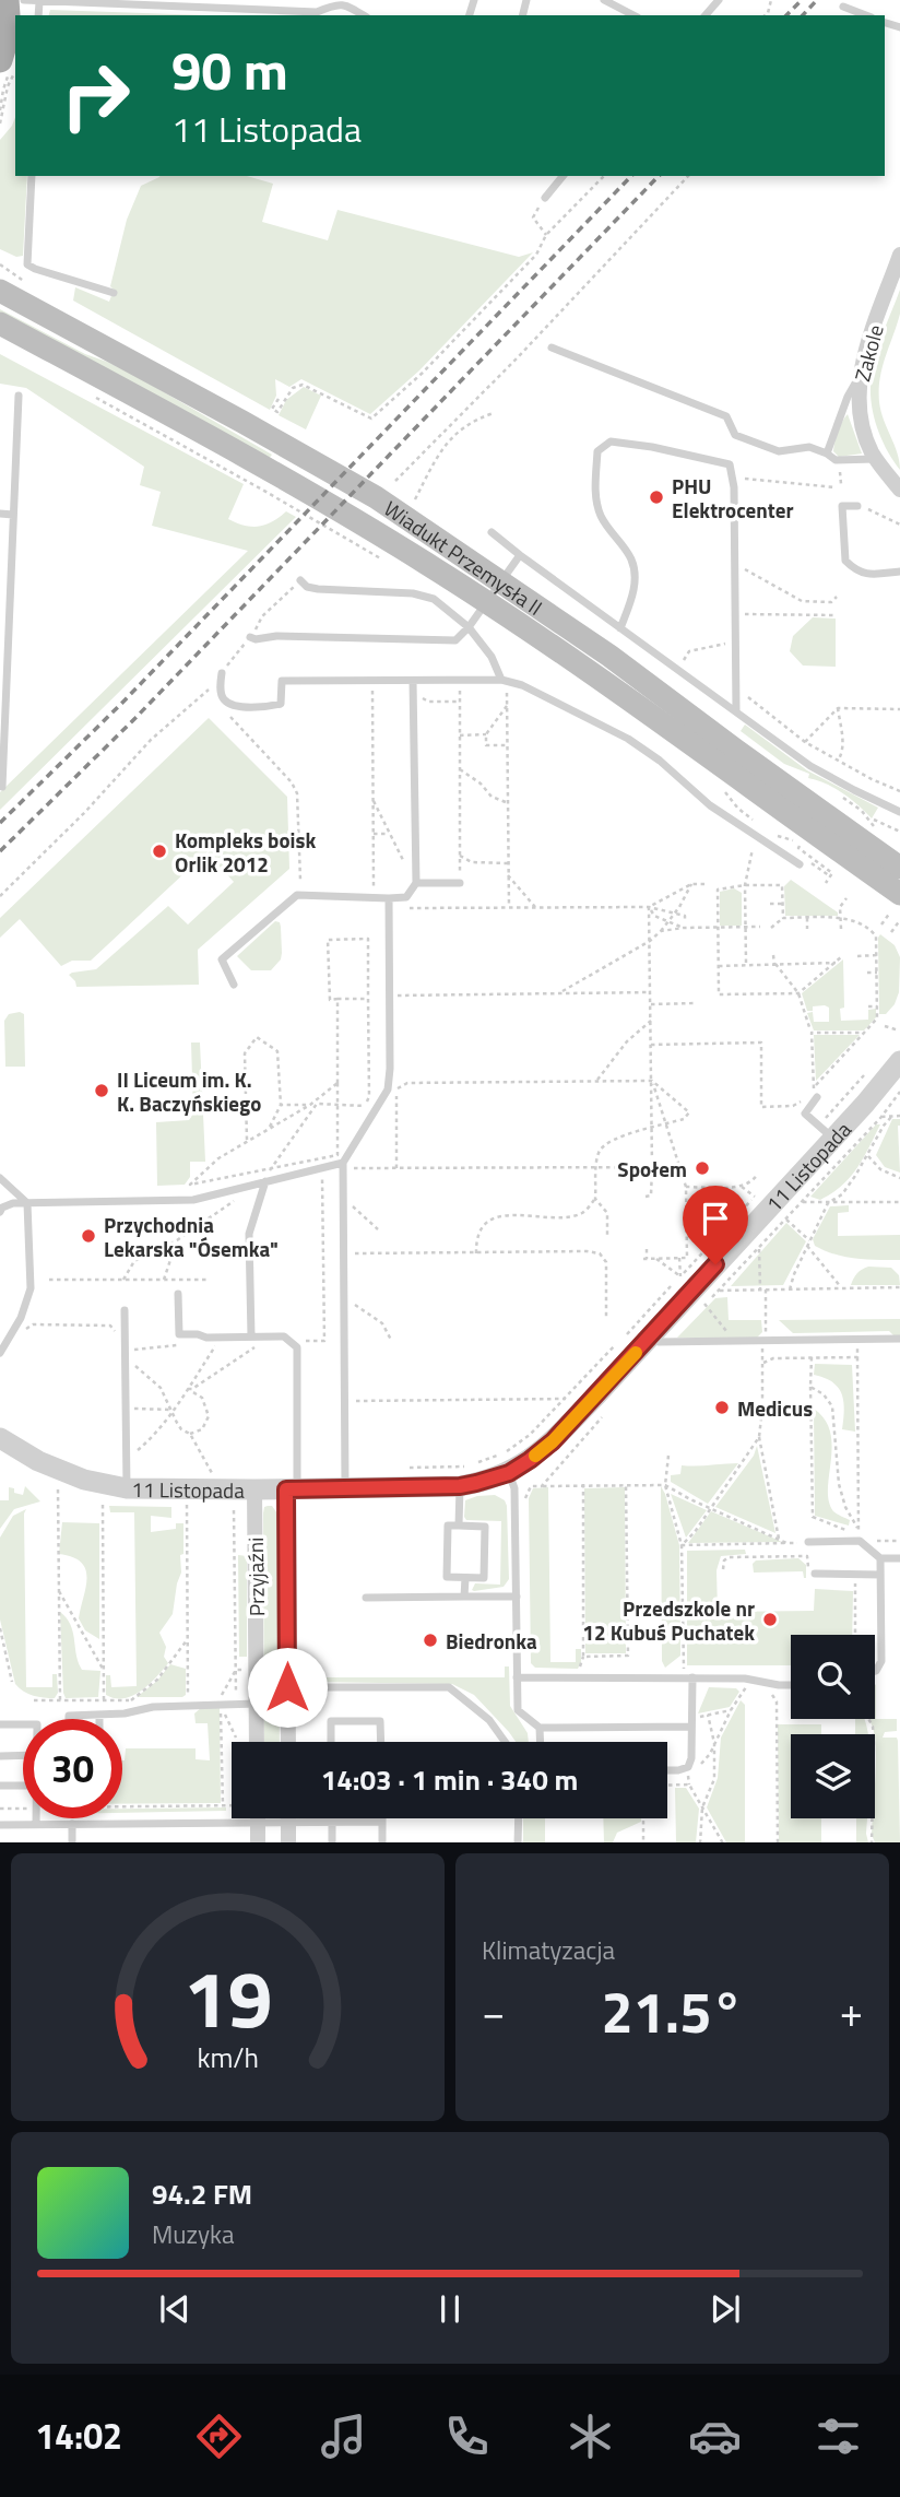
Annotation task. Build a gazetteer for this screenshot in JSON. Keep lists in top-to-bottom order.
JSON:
{
  "streets": {
    "main road": ["Wiadukt Przemysła II"],
    "street": ["Zakole", "11 Listopada", "Przyjaźni"]
  },
  "crossings": [
    ["11 Listopada", "Przyjaźni"]
  ],
  "places": [
    "PHU Elektrocenter",
    "Kompleks boisk Orlik 2012",
    "II Liceum im. K. K. Baczyńskiego",
    "Społem",
    "Przychodnia Lekarska \"Ósemka\"",
    "Medicus",
    "Przedszkole nr 12 Kubuś Puchatek",
    "Biedronka"
  ],
  "page": {
    "turn": ["90 m", "11 Listopada"],
    "limit": "30",
    "trip": "14:03 · 1 min · 340 m",
    "tile": "Klimatyzacja",
    "heat": ["−", "21.5°", "+"],
    "song": ["94.2 FM", "Muzyka"],
    "tabs": "14:02",
    "gauge": ["19", "km/h"]
  }
}
